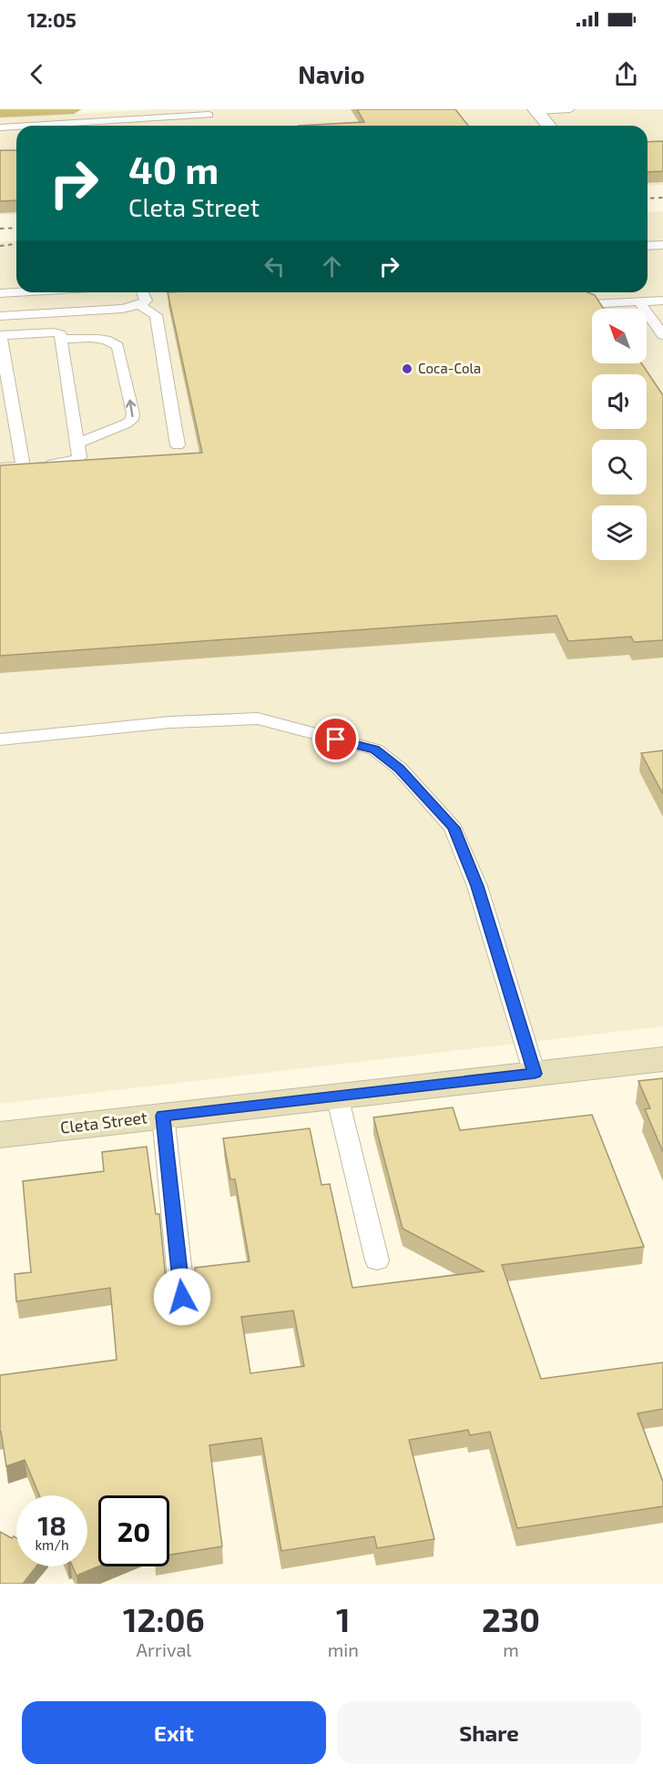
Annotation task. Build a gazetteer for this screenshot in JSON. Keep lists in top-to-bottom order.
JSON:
{
  "streets": {
    "street": ["Cleta Street"]
  },
  "places": ["Coca-Cola"],
  "north": "top left",
  "page": {
    "status": "12:05",
    "header": "Navio",
    "turn": ["40 m", "Cleta Street"],
    "speed": "18 km/h",
    "limit": "20",
    "eta": [
      "12:06",
      "Arrival",
      "1",
      "min",
      "230",
      "m"
    ],
    "buttons": ["Exit", "Share"]
  }
}
